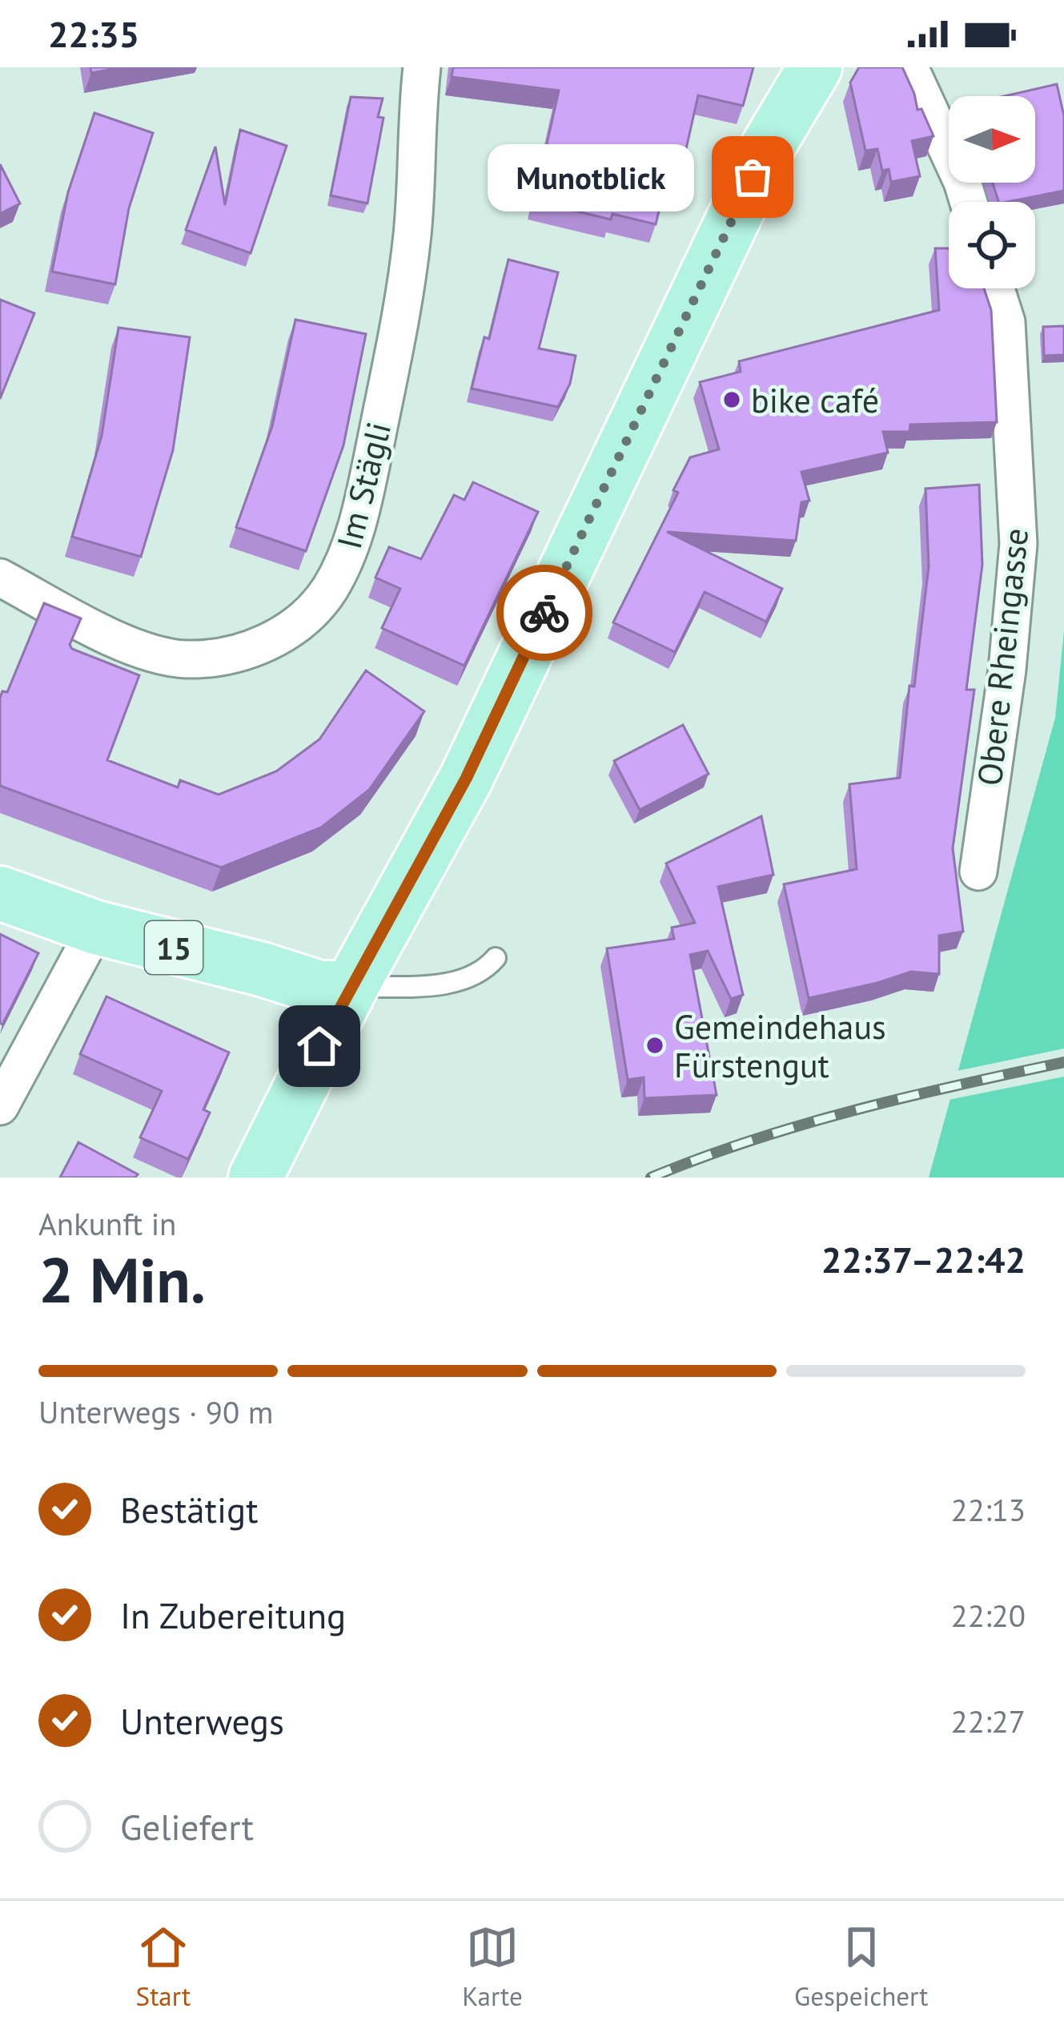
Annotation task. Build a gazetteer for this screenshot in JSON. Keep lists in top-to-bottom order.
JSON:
{
  "streets": {
    "main road": ["15"],
    "street": ["Im Stägli", "Obere Rheingasse"]
  },
  "places": ["Munotblick", "bike café", "Gemeindehaus Fürstengut"],
  "north": "right",
  "page": {
    "status": "22:35",
    "bubble": "Munotblick",
    "heading": ["2 Min.", "Ankunft in", "22:37–22:42"],
    "bar": "Unterwegs · 90 m",
    "list": [
      ["Bestätigt", "22:13"],
      ["In Zubereitung", "22:20"],
      ["Unterwegs", "22:27"],
      "Geliefert"
    ],
    "tabs": ["Start", "Karte", "Gespeichert"]
  }
}
